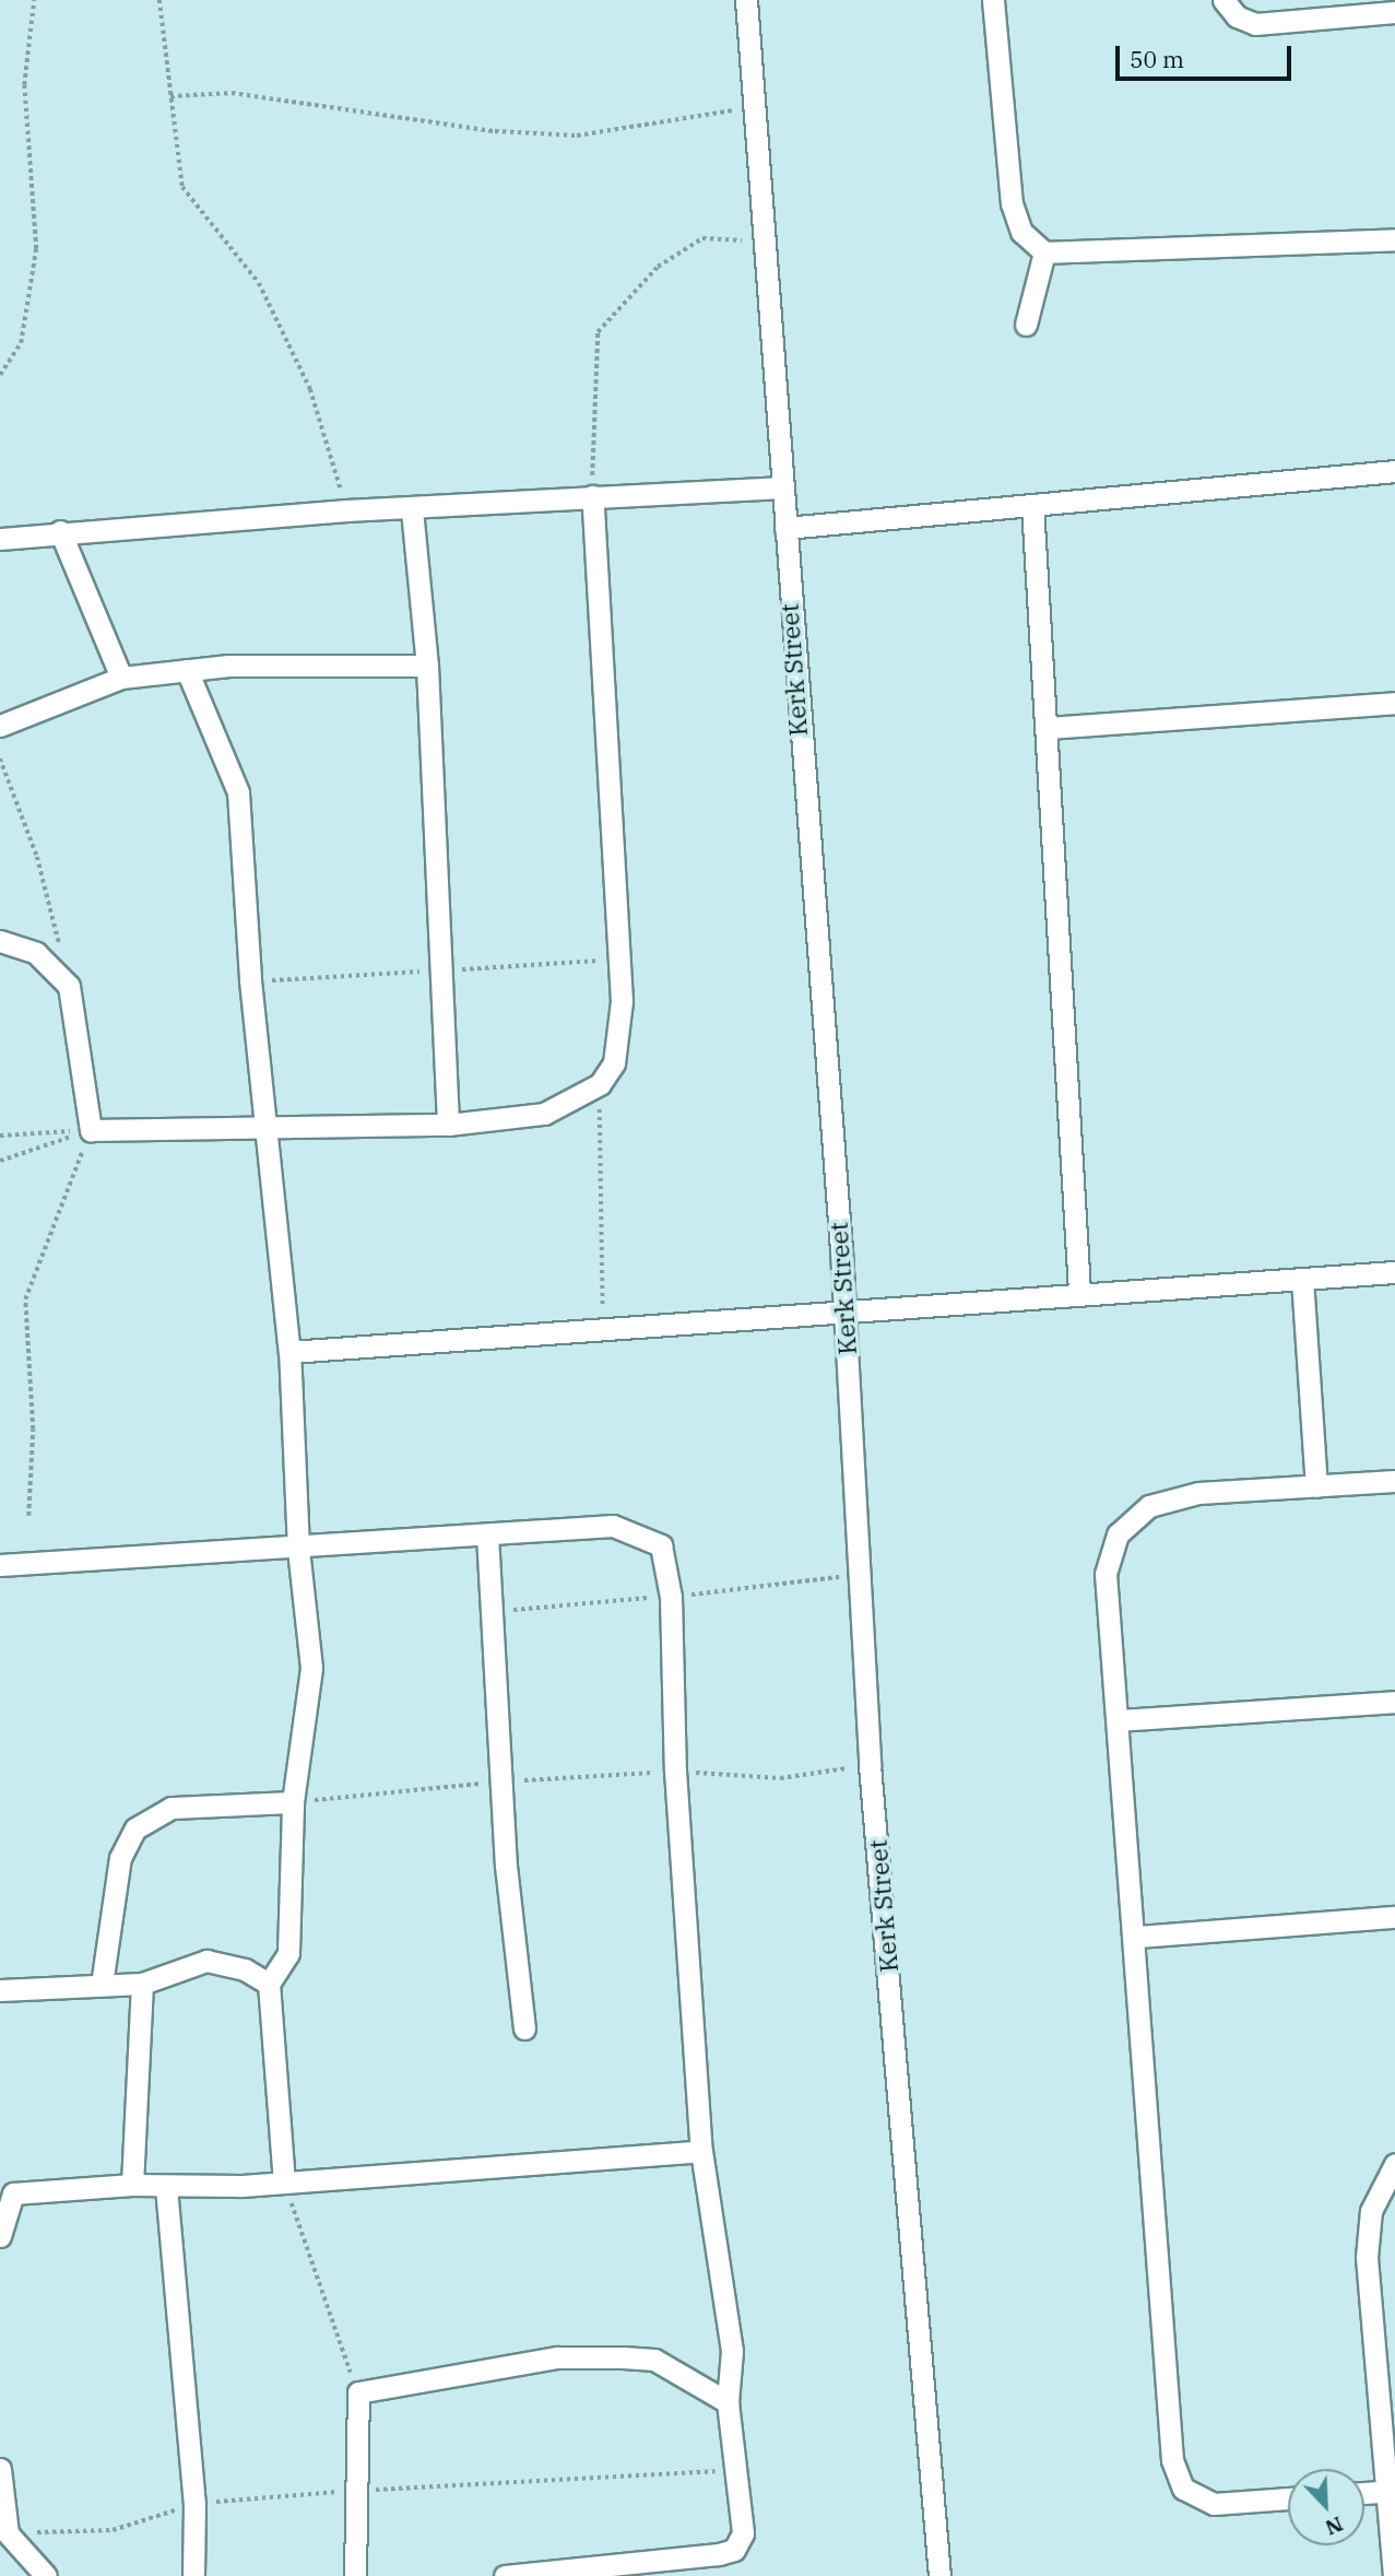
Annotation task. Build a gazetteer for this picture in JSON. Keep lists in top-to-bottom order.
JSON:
{
  "streets": {
    "street": ["Kerk Street"]
  },
  "scale_bar": "50 m",
  "north": "bottom right"
}
